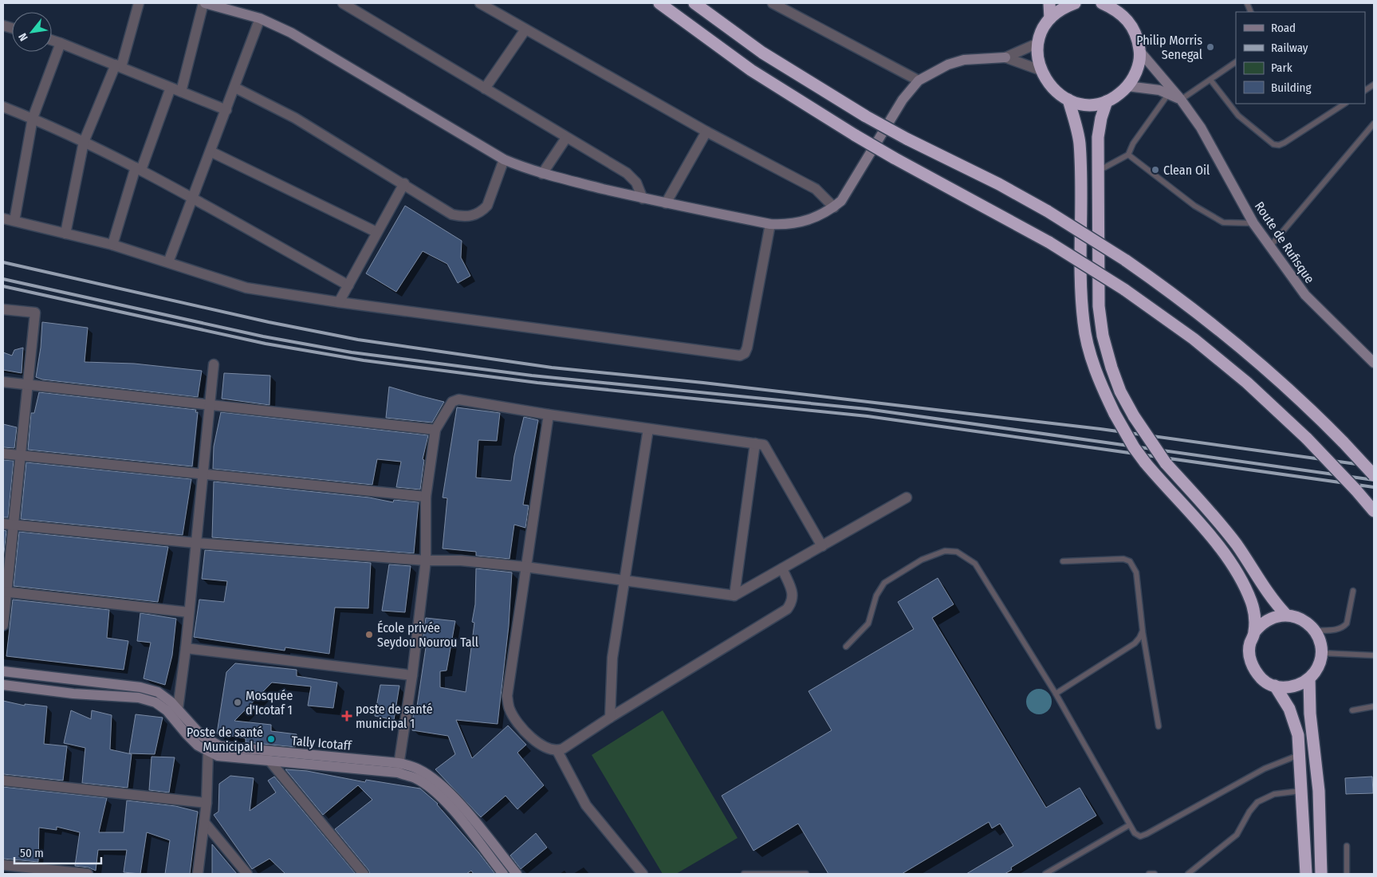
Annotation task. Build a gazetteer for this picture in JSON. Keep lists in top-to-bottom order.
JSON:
{
  "streets": {
    "street": ["Route de Rufisque", "Tally Icotaff"]
  },
  "places": {
    "other": [
      "Philip Morris Senegal",
      "Clean Oil",
      "École privée Seydou Nourou Tall",
      "Mosquée d'Icotaf 1",
      "Poste de santé Municipal II"
    ],
    "health": ["poste de santé municipal 1"]
  },
  "legend": [
    "Road",
    "Railway",
    "Park",
    "Building"
  ],
  "scale_bar": "50 m",
  "north": "bottom left"
}
